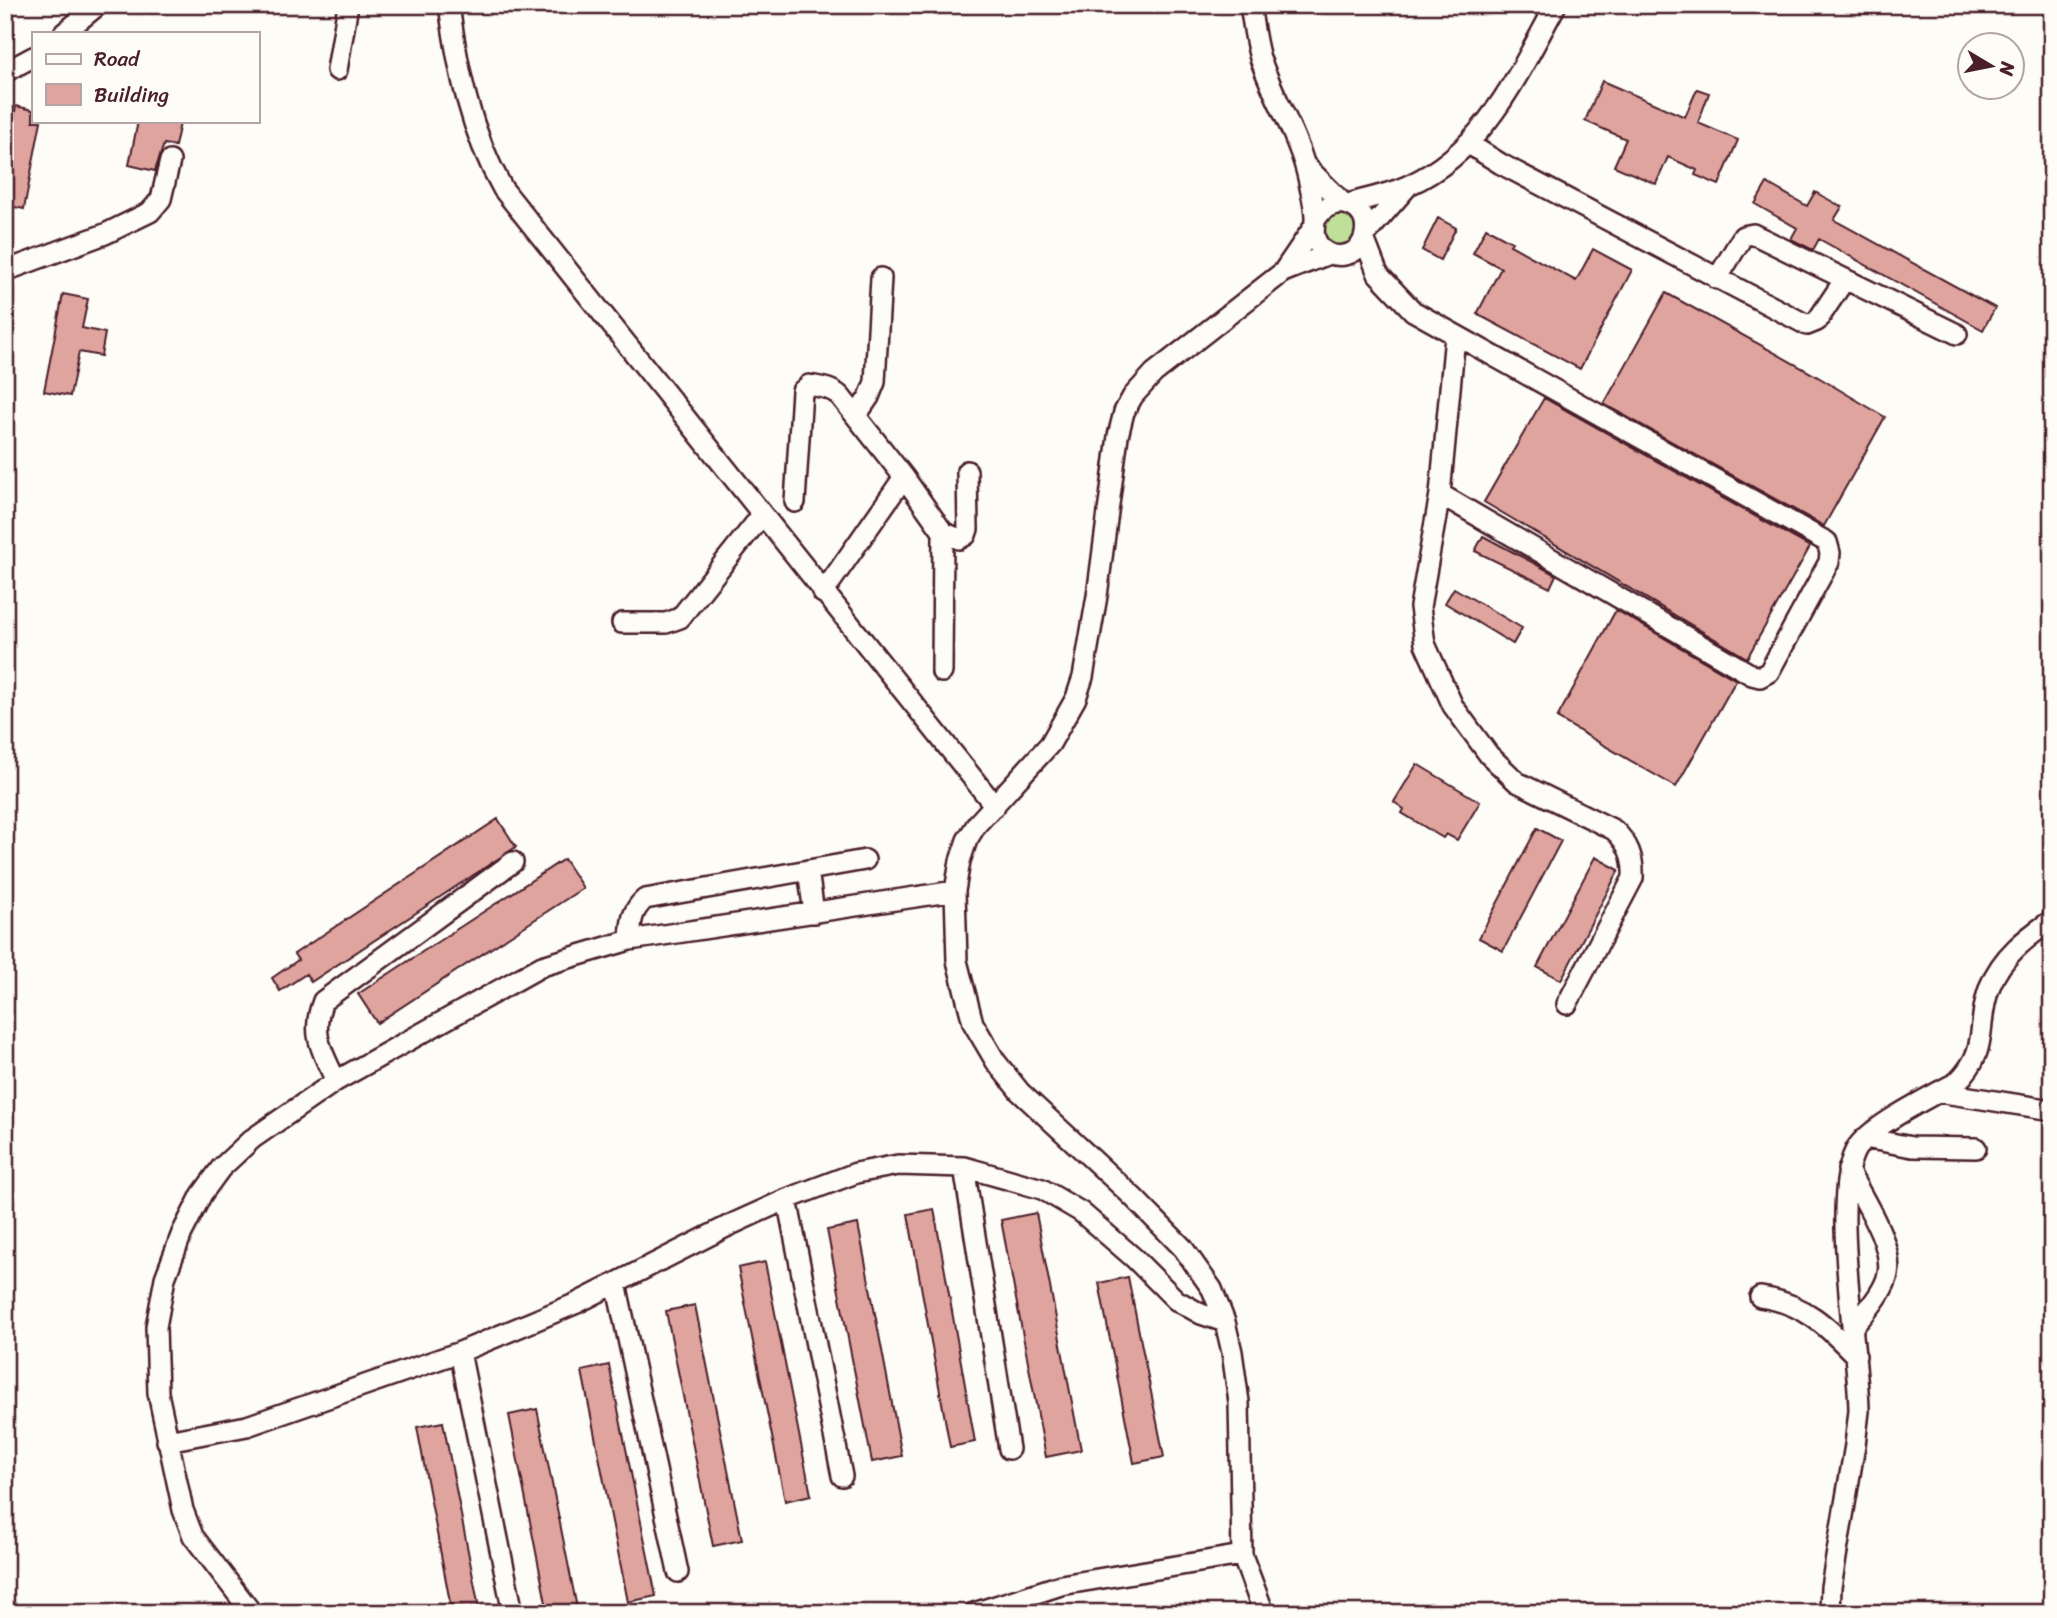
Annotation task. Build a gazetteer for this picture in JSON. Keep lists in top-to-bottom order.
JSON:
{
  "legend": ["Road", "Building"],
  "north": "right"
}
